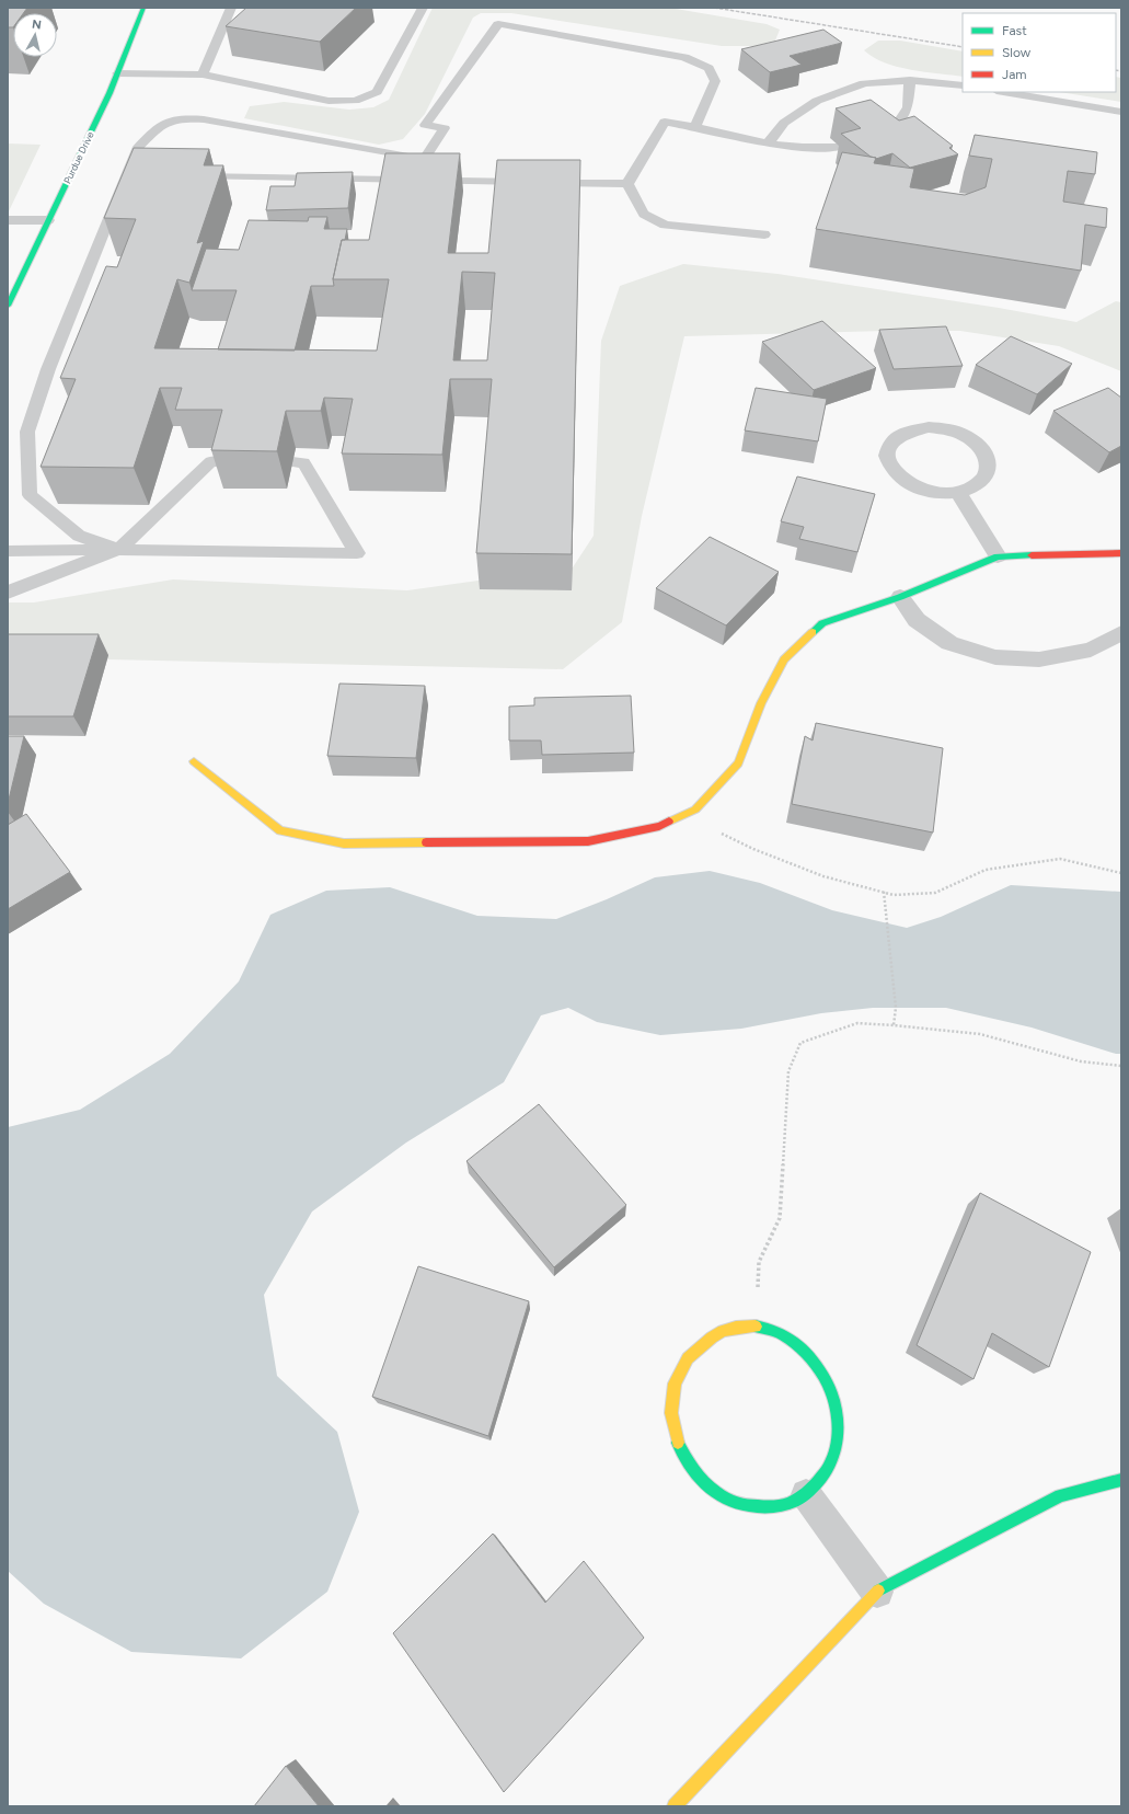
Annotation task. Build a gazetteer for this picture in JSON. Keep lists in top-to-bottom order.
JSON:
{
  "streets": {
    "street": ["Purdue Drive"]
  },
  "legend": ["Fast", "Slow", "Jam"],
  "north": "top"
}
